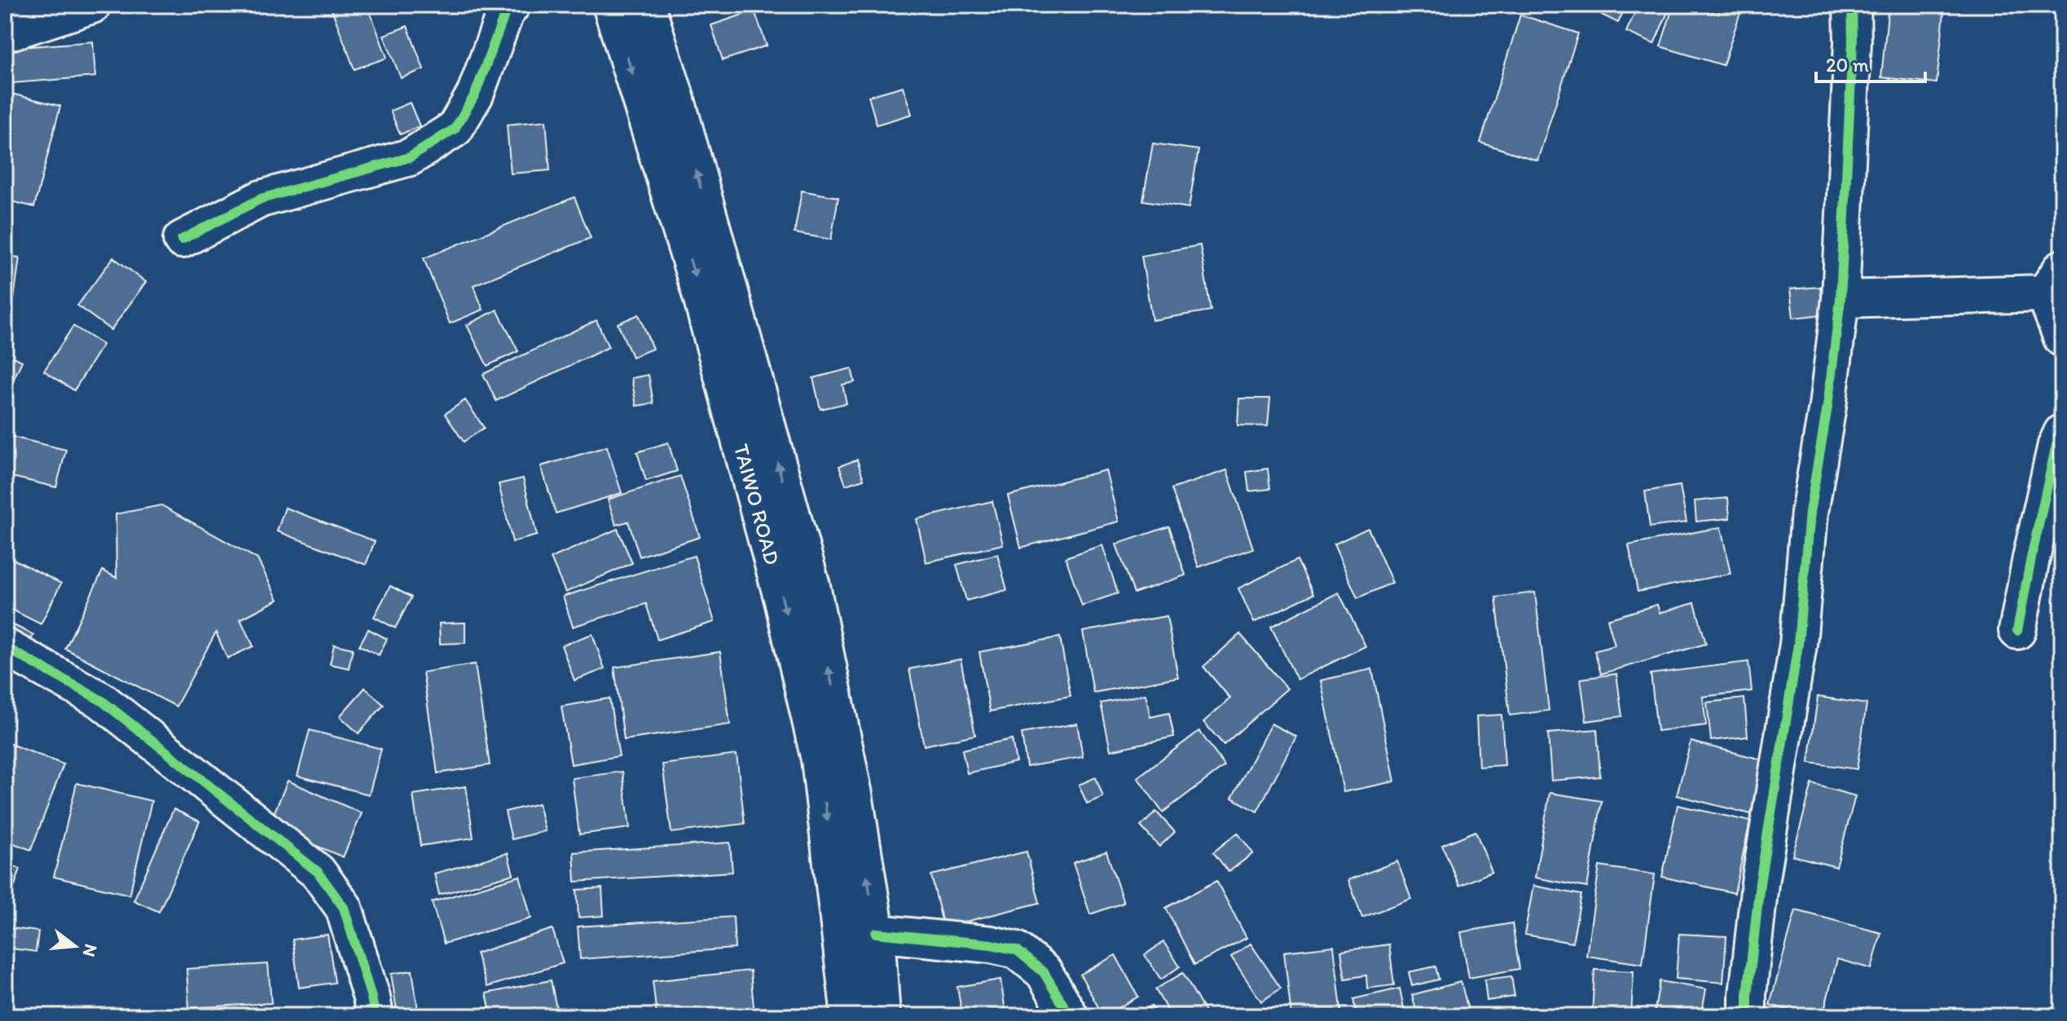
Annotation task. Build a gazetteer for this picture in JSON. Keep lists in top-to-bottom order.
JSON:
{
  "streets": {
    "street": ["TAIWO ROAD"]
  },
  "scale_bar": "20 m",
  "north": "right"
}
